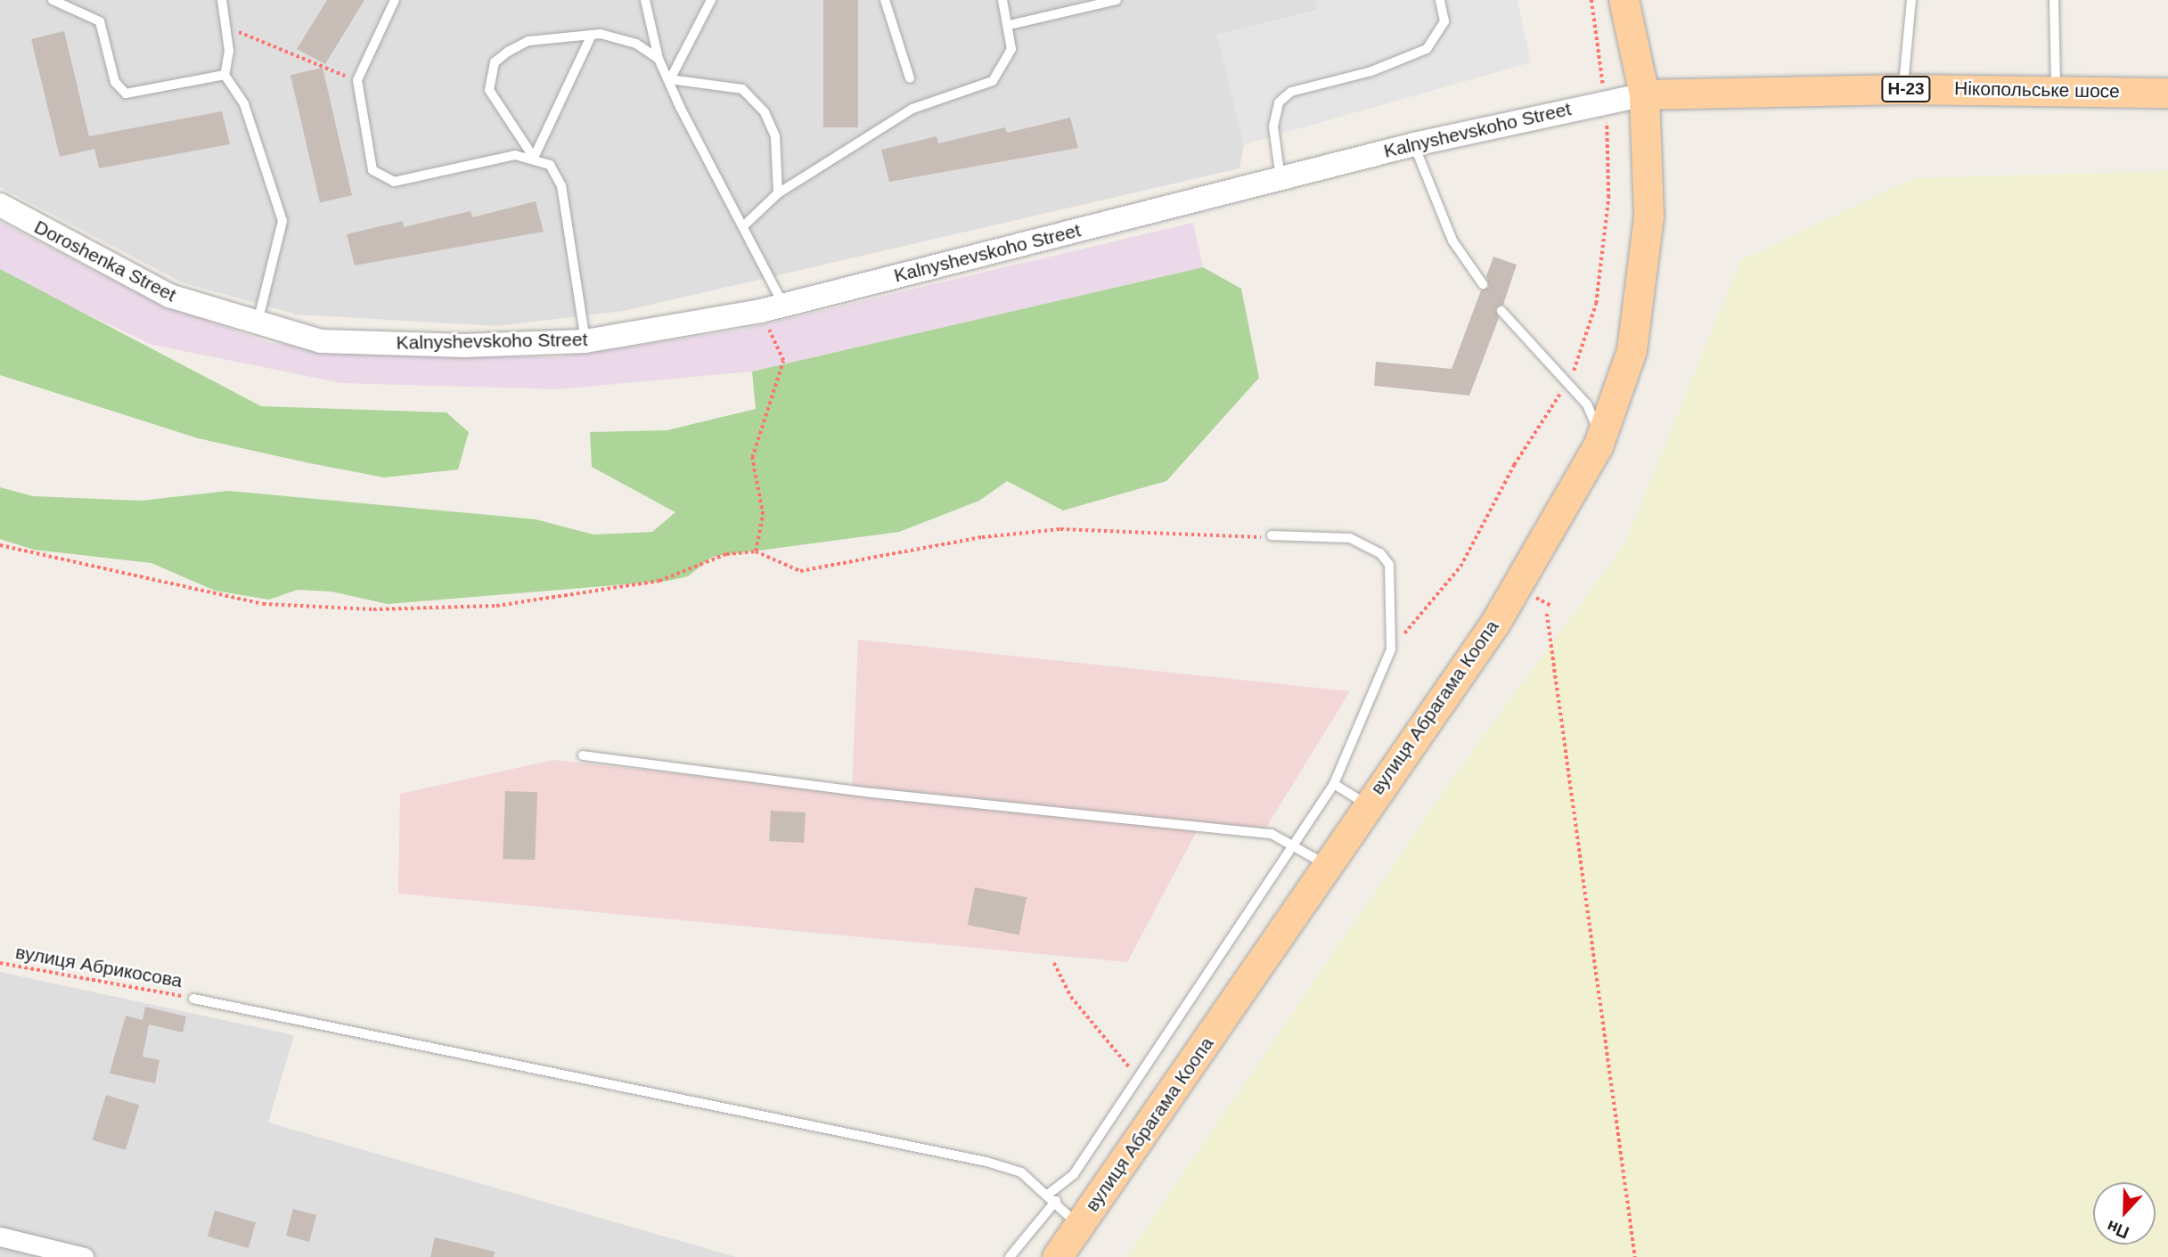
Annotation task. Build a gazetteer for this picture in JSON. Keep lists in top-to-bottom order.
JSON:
{
  "streets": {
    "main road": ["Н-23", "Нікопольське шосе", "вулиця Абрагама Коопа"],
    "street": ["Kalnyshevskoho Street", "Doroshenka Street"],
    "path": ["вулиця Абрикосова"]
  },
  "crossings": [
    ["Нікопольське шосе", "Kalnyshevskoho Street"],
    ["Нікопольське шосе", "вулиця Абрагама Коопа"],
    ["Kalnyshevskoho Street", "Doroshenka Street"],
    ["Kalnyshevskoho Street", "вулиця Абрагама Коопа"]
  ],
  "north": "bottom"
}
